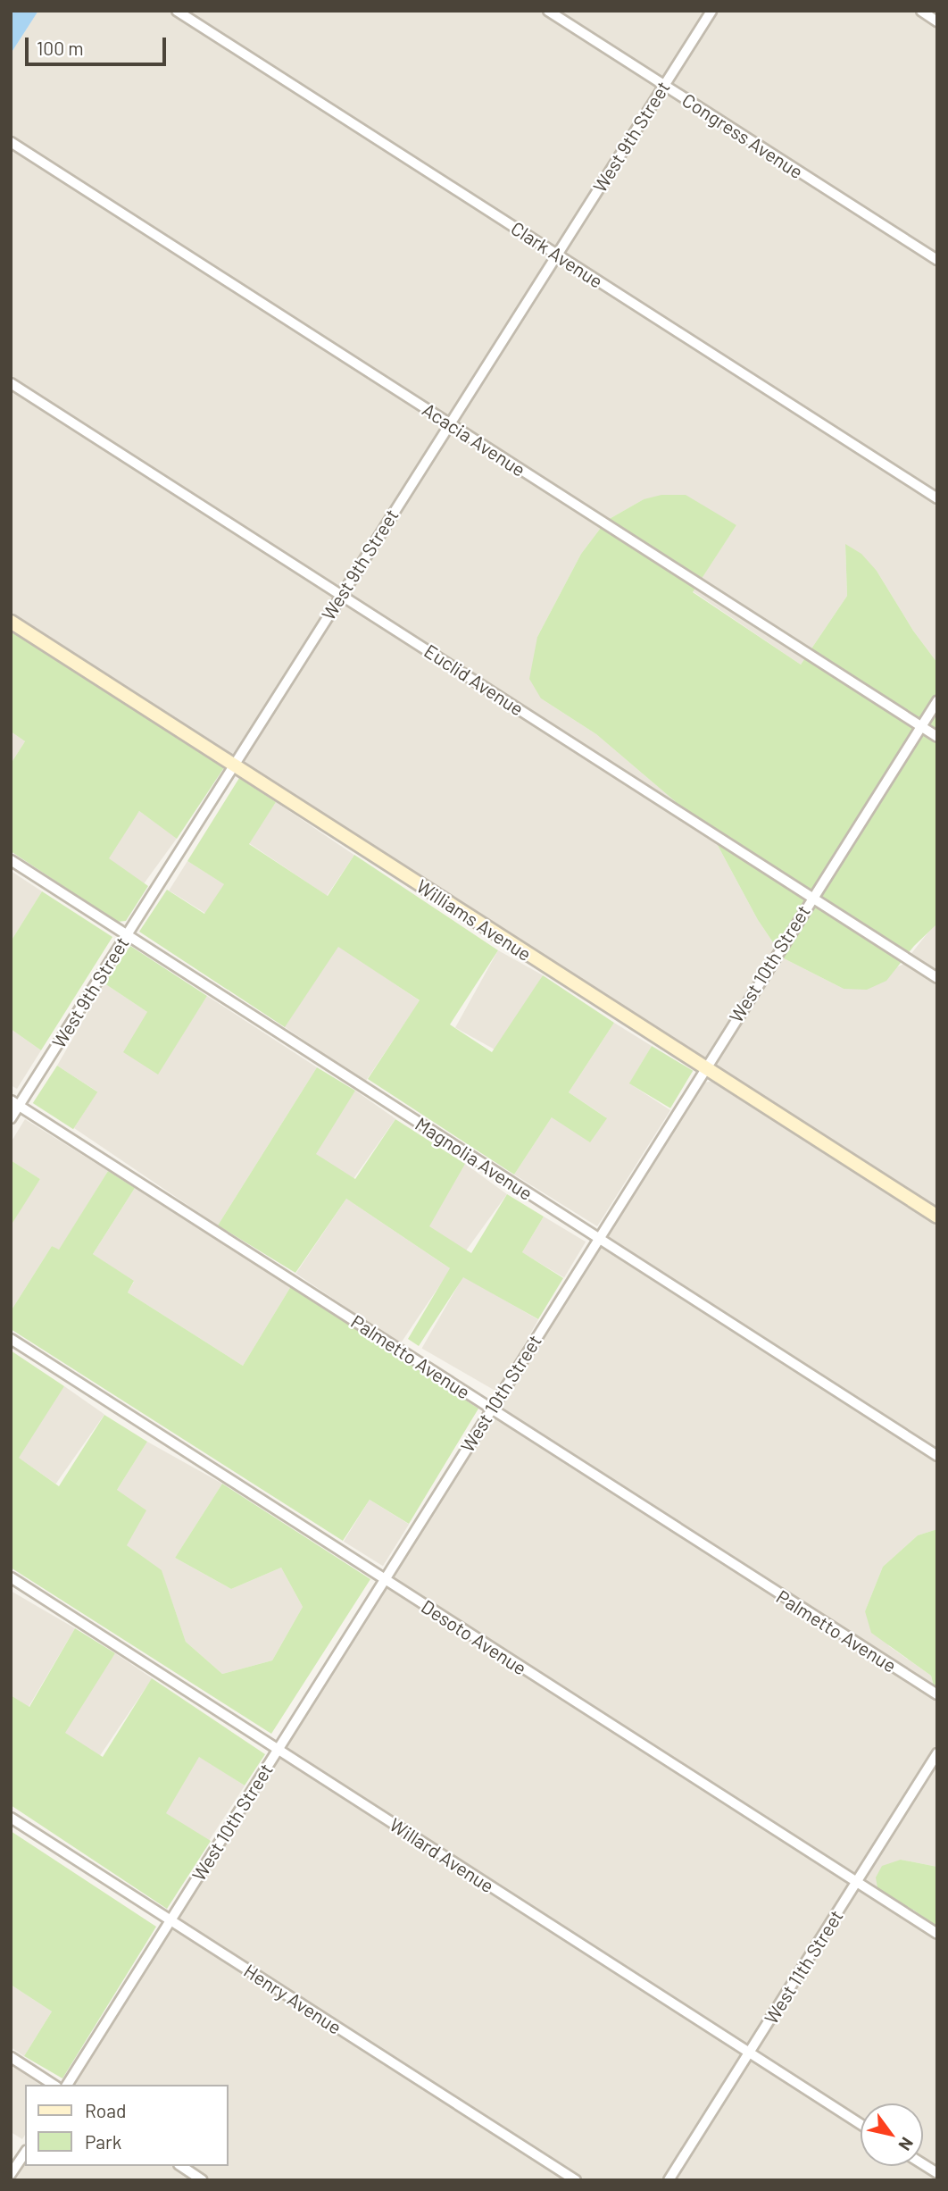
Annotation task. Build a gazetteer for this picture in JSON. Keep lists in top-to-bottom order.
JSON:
{
  "streets": {
    "street": [
      "Congress Avenue",
      "West 9th Street",
      "Clark Avenue",
      "Acacia Avenue",
      "Euclid Avenue",
      "Williams Avenue",
      "West 10th Street",
      "Magnolia Avenue",
      "Palmetto Avenue",
      "Desoto Avenue",
      "Willard Avenue",
      "West 11th Street",
      "Henry Avenue"
    ]
  },
  "crossings": [
    ["Congress Avenue", "West 9th Street"],
    ["West 9th Street", "Clark Avenue"],
    ["West 9th Street", "Acacia Avenue"],
    ["West 9th Street", "Euclid Avenue"],
    ["West 9th Street", "Williams Avenue"],
    ["West 9th Street", "Magnolia Avenue"],
    ["West 9th Street", "Palmetto Avenue"],
    ["Acacia Avenue", "West 10th Street"],
    ["Euclid Avenue", "West 10th Street"],
    ["Williams Avenue", "West 10th Street"],
    ["West 10th Street", "Magnolia Avenue"],
    ["West 10th Street", "Palmetto Avenue"],
    ["West 10th Street", "Desoto Avenue"],
    ["West 10th Street", "Willard Avenue"],
    ["West 10th Street", "Henry Avenue"],
    ["Desoto Avenue", "West 11th Street"],
    ["Willard Avenue", "West 11th Street"]
  ],
  "legend": ["Road", "Park"],
  "scale_bar": "100 m",
  "north": "bottom right"
}
